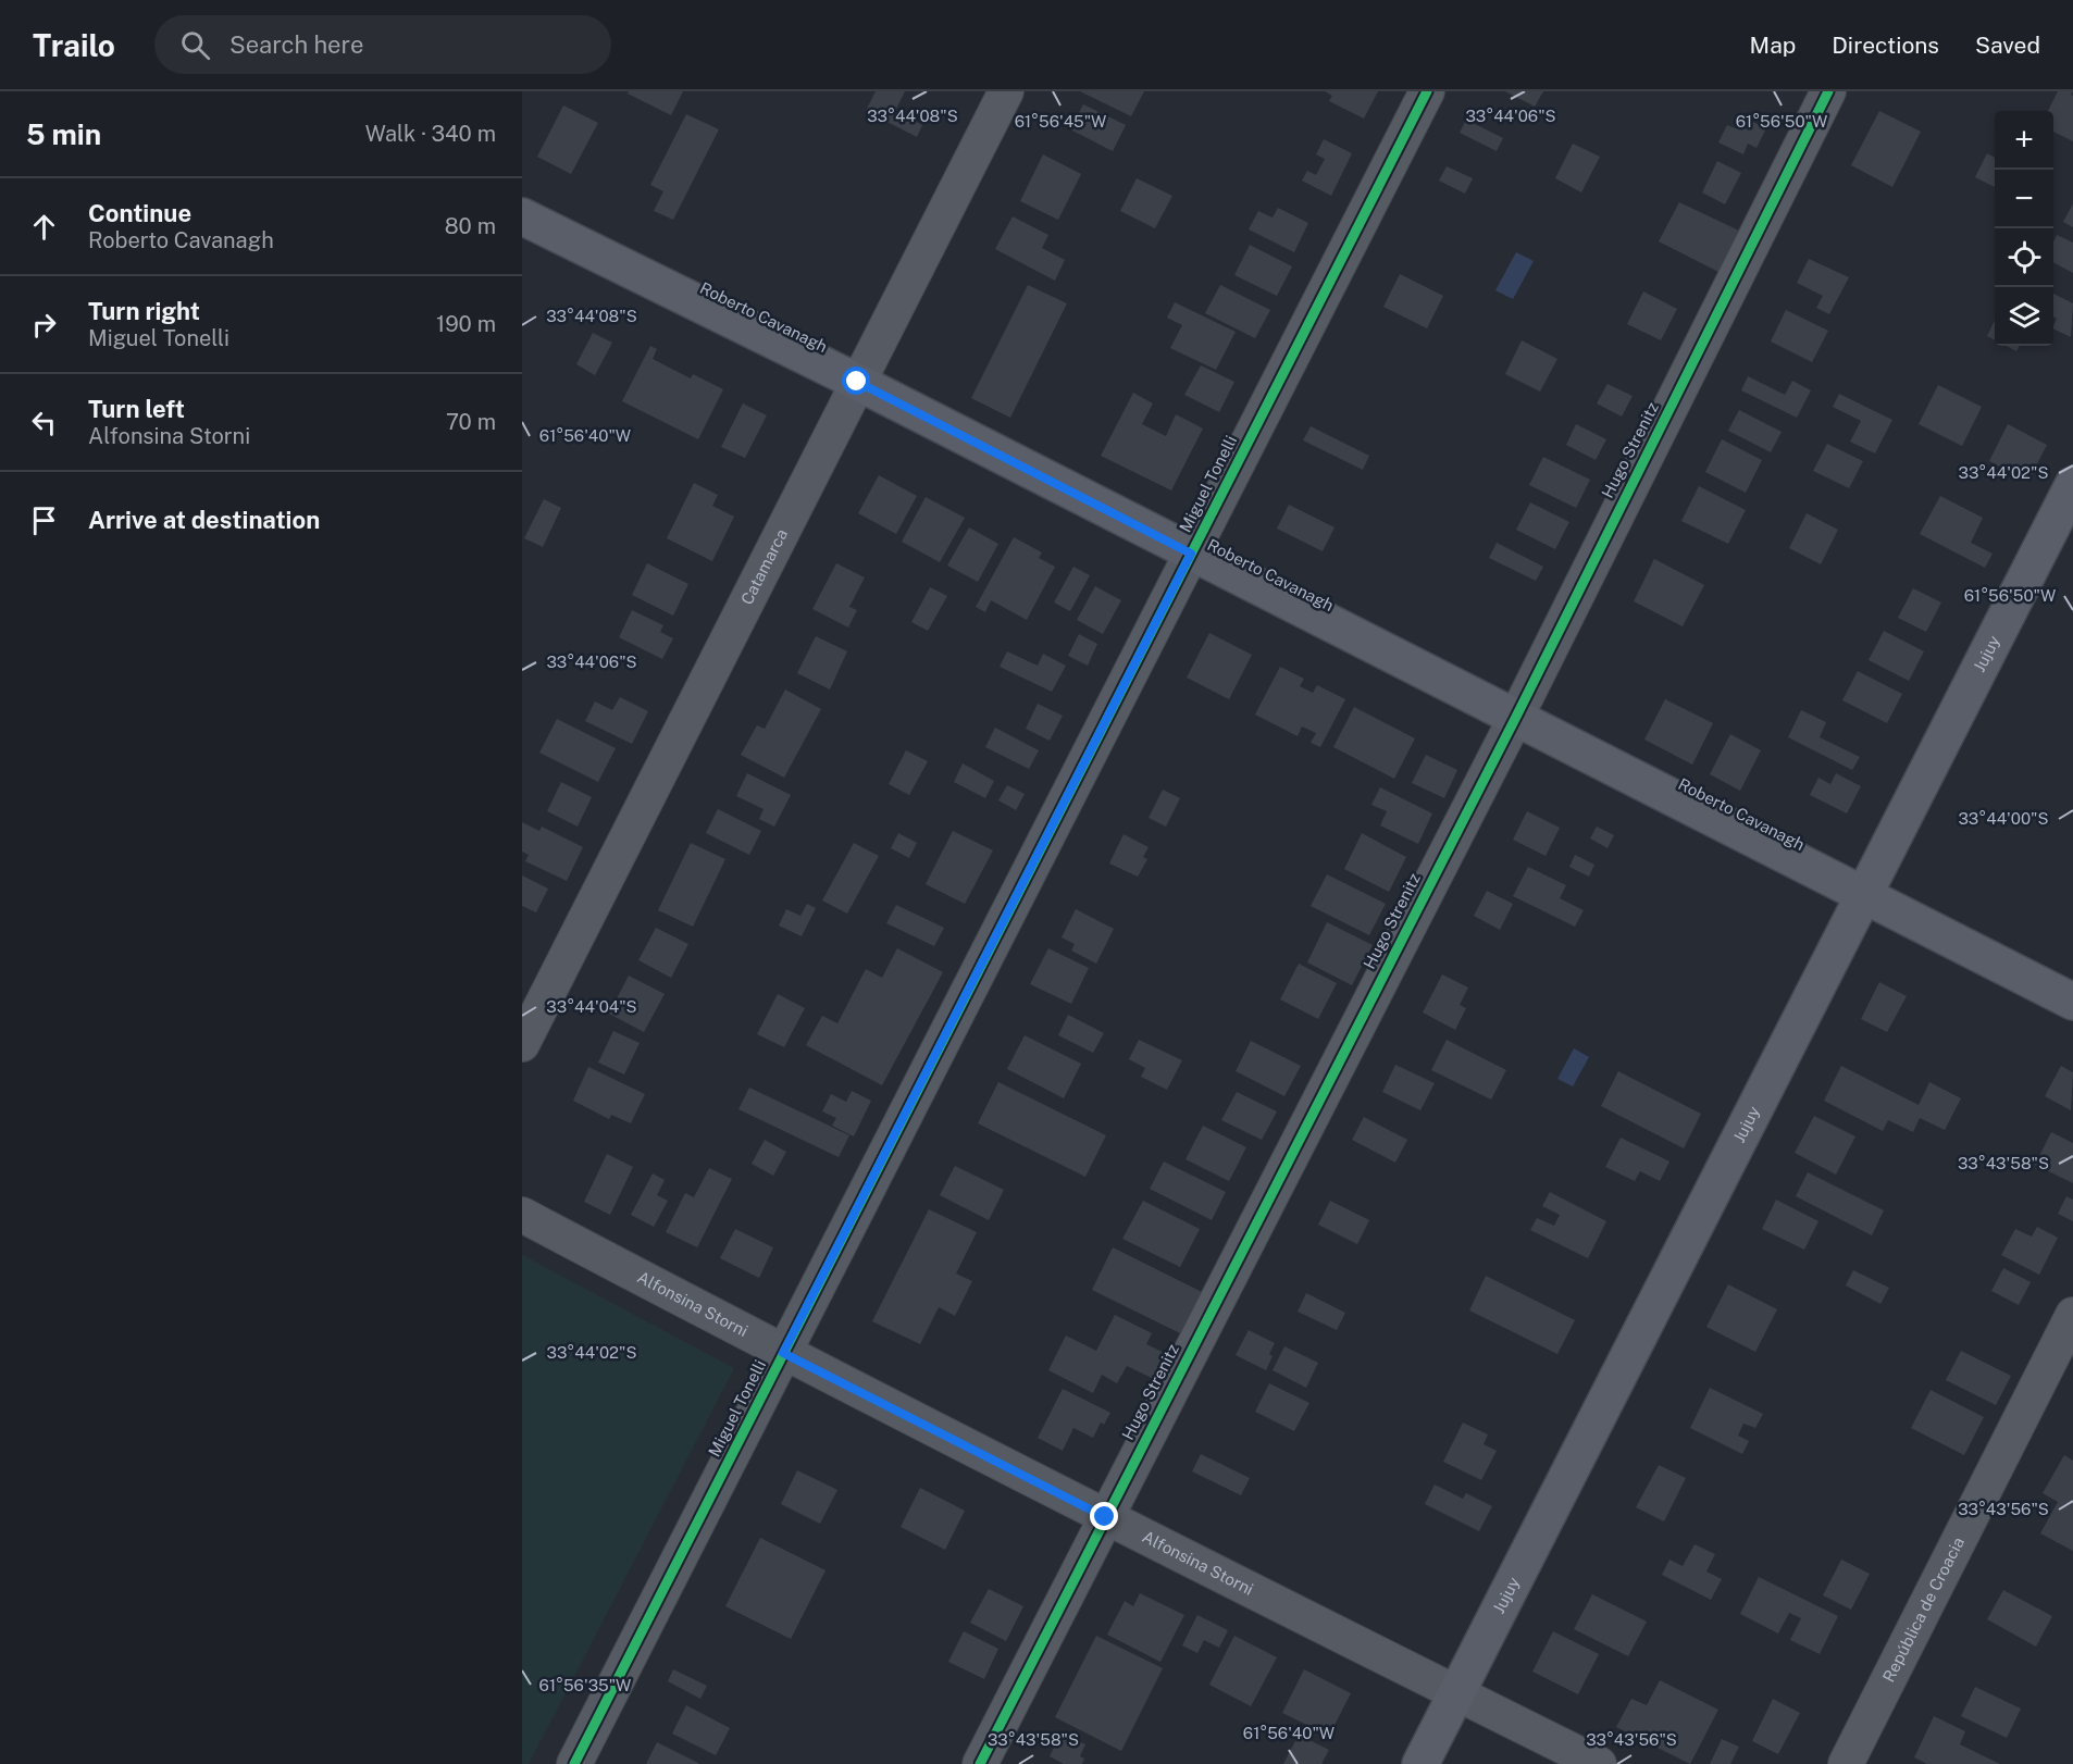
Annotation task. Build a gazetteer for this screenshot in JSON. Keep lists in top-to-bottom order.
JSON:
{
  "streets": {
    "main road": ["Roberto Cavanagh", "Jujuy"],
    "street": [
      "Hugo Strenitz",
      "Miguel Tonelli",
      "Catamarca",
      "Alfonsina Storni",
      "República de Croacia"
    ]
  },
  "crossings": [
    ["Roberto Cavanagh", "Hugo Strenitz"],
    ["Roberto Cavanagh", "Miguel Tonelli"],
    ["Roberto Cavanagh", "Catamarca"],
    ["Roberto Cavanagh", "Jujuy"],
    ["Hugo Strenitz", "Alfonsina Storni"],
    ["Miguel Tonelli", "Alfonsina Storni"],
    ["Jujuy", "Alfonsina Storni"]
  ],
  "page": {
    "header": "Trailo",
    "search": "Search here",
    "nav": ["Map", "Directions", "Saved"],
    "heading": ["5 min", "Walk · 340 m"],
    "map_buttons": ["+", "−"],
    "list": [
      ["Continue", "Roberto Cavanagh", "80 m"],
      ["Turn right", "Miguel Tonelli", "190 m"],
      ["Turn left", "Alfonsina Storni", "70 m"],
      "Arrive at destination"
    ]
  },
  "coordinates": [
    "33°44'08\"S",
    "33°44'06\"S",
    "61°56'45\"W",
    "61°56'50\"W",
    "61°56'40\"W",
    "33°44'02\"S",
    "33°44'00\"S",
    "33°44'04\"S",
    "33°43'58\"S",
    "33°43'56\"S",
    "61°56'35\"W"
  ]
}
